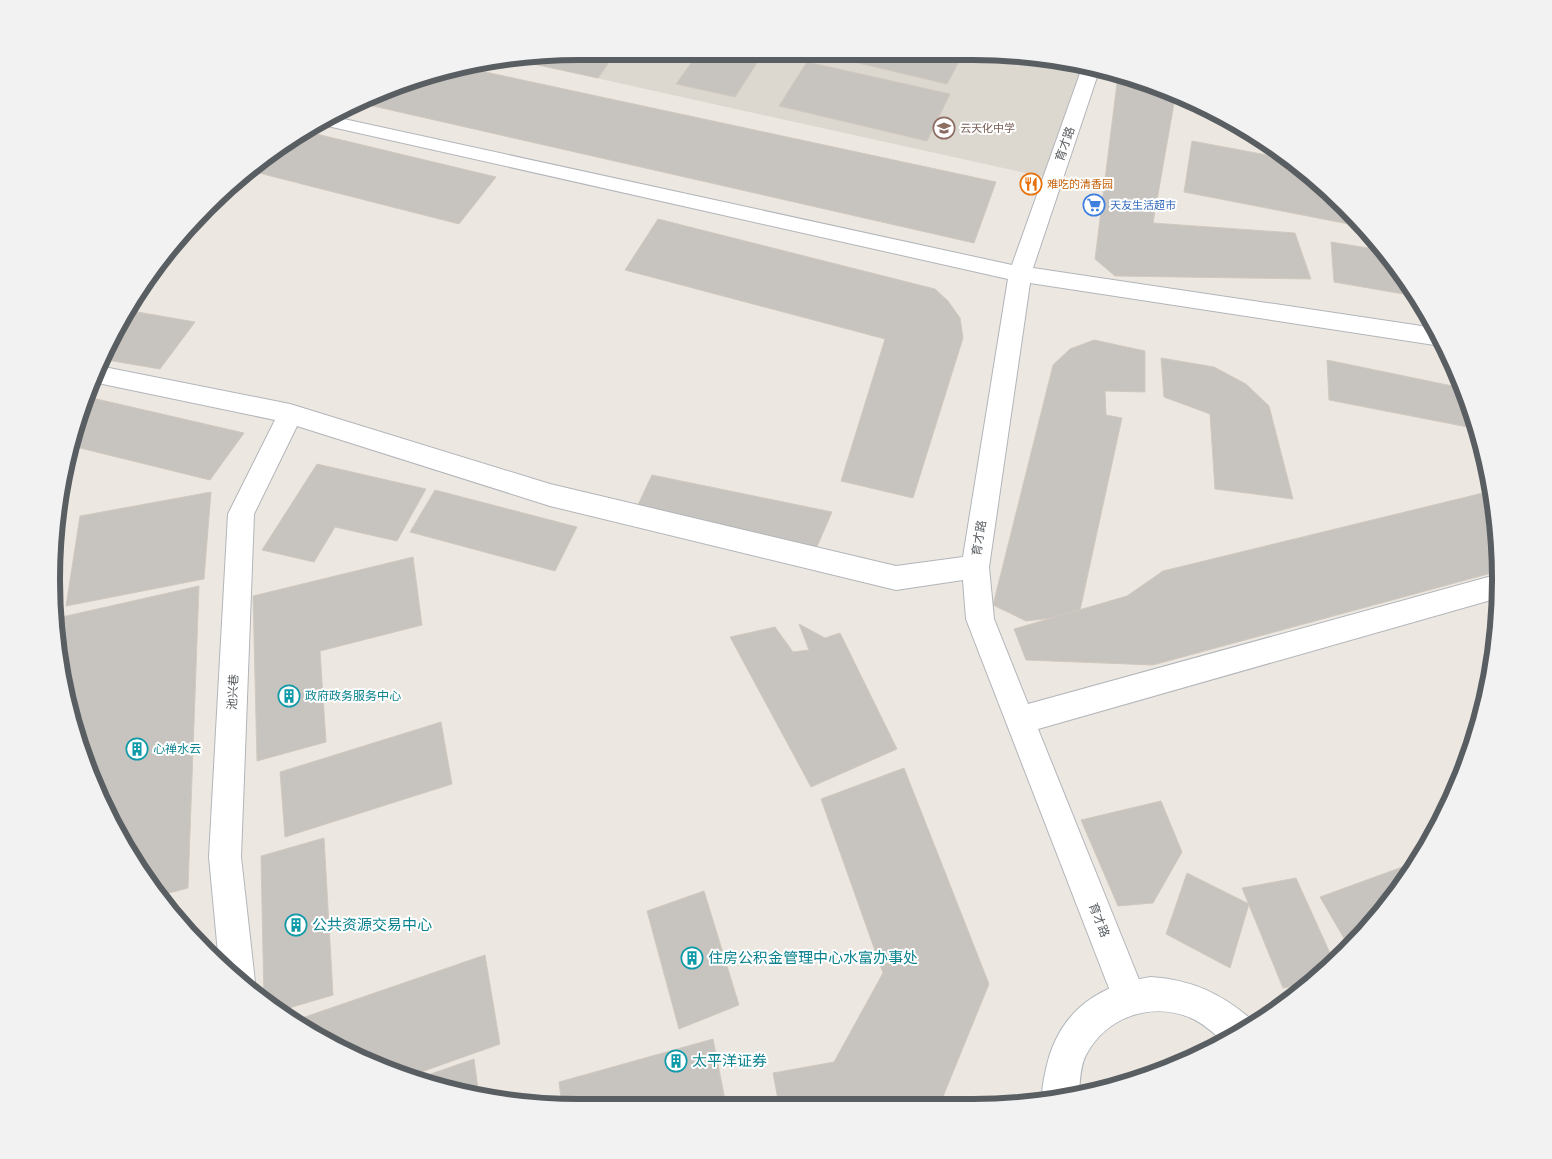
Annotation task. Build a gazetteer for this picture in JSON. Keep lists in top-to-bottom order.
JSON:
{
  "streets": {
    "street": ["育才路", "池兴巷"]
  },
  "places": {
    "school or university": ["云天化中学"],
    "restaurant": ["难吃的清香园"],
    "supermarket": ["天友生活超市"],
    "building": [
      "政府政务服务中心",
      "心禅水云",
      "公共资源交易中心",
      "住房公积金管理中心水富办事处",
      "太平洋证券"
    ]
  }
}
